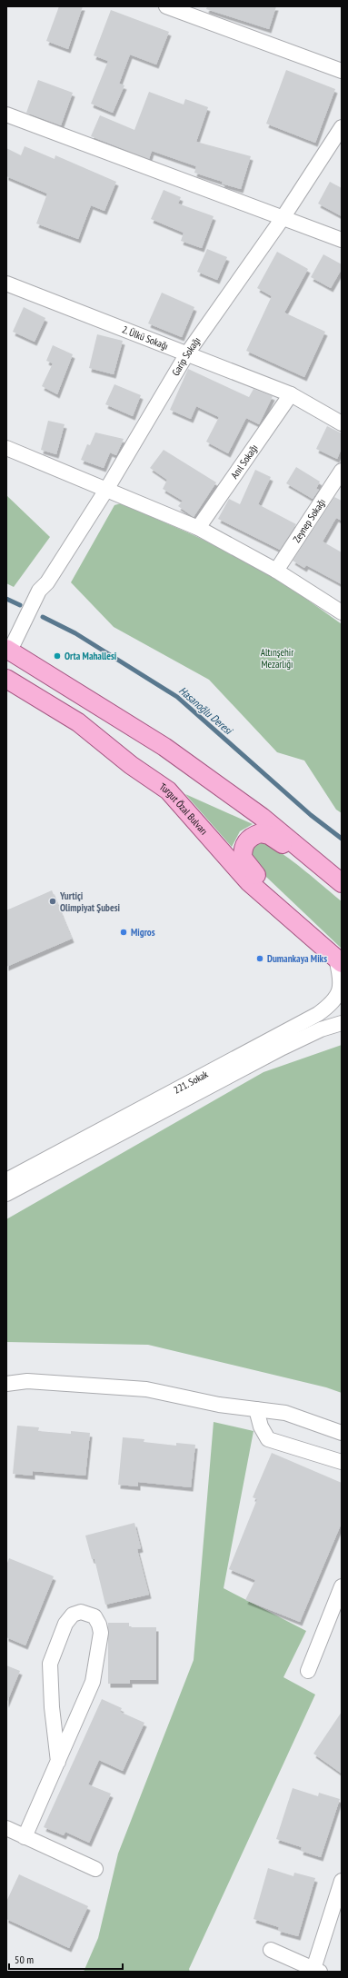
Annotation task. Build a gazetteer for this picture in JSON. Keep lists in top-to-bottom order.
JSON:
{
  "streets": {
    "main road": ["Turgut Özal Bulvarı"],
    "street": [
      "2. Ülkü Sokağı",
      "Garip Sokağı",
      "Anıl Sokağı",
      "Zeynep Sokağı",
      "221. Sokak"
    ]
  },
  "crossings": [
    ["2. Ülkü Sokağı", "Garip Sokağı"],
    ["2. Ülkü Sokağı", "Anıl Sokağı"],
    ["Turgut Özal Bulvarı", "221. Sokak"]
  ],
  "water": ["Hasanoğlu Deresi"],
  "parks": ["Altınşehir Mezarlığı"],
  "places": [
    "Orta Mahallesi",
    "Yurtiçi Olimpiyat Şubesi",
    "Migros",
    "Dumankaya Miks"
  ],
  "scale_bar": "50 m"
}
